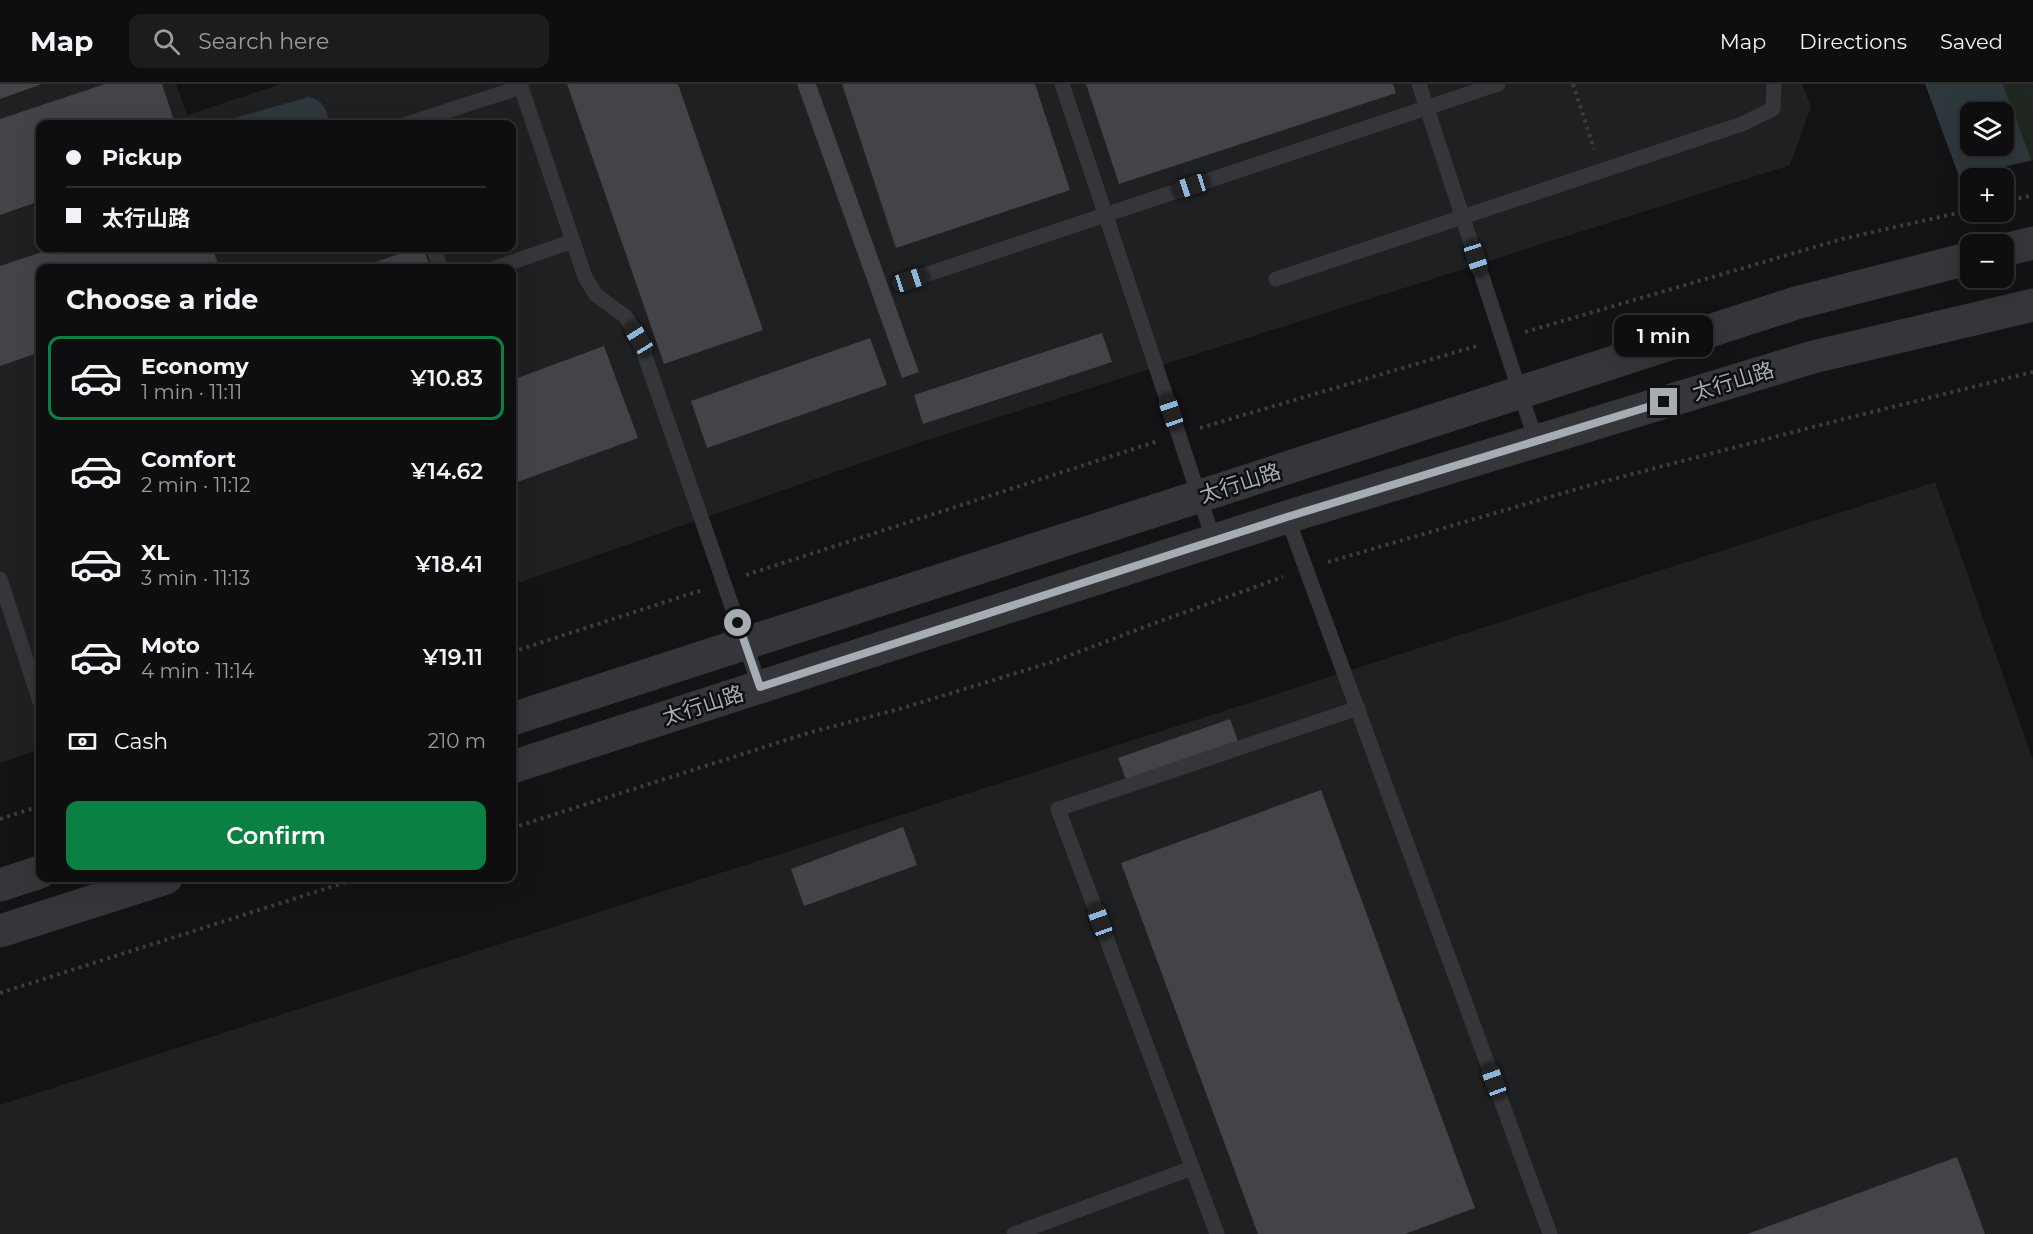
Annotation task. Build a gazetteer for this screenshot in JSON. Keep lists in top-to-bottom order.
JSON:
{
  "streets": {
    "street": ["太行山路"]
  },
  "page": {
    "header": "Map",
    "search": "Search here",
    "nav": ["Map", "Directions", "Saved"],
    "map_buttons": ["+", "−"],
    "banner": ["Pickup", "太行山路"],
    "heading": "Choose a ride",
    "bubble": "1 min",
    "list": [
      {
        "name": "Economy",
        "note": "1 min · 11:11",
        "value": "¥10.83"
      },
      {
        "name": "Comfort",
        "note": "2 min · 11:12",
        "value": "¥14.62"
      },
      {
        "name": "XL",
        "note": "3 min · 11:13",
        "value": "¥18.41"
      },
      {
        "name": "Moto",
        "note": "4 min · 11:14",
        "value": "¥19.11"
      }
    ],
    "pay": ["Cash", "210 m"],
    "buttons": "Confirm"
  }
}
